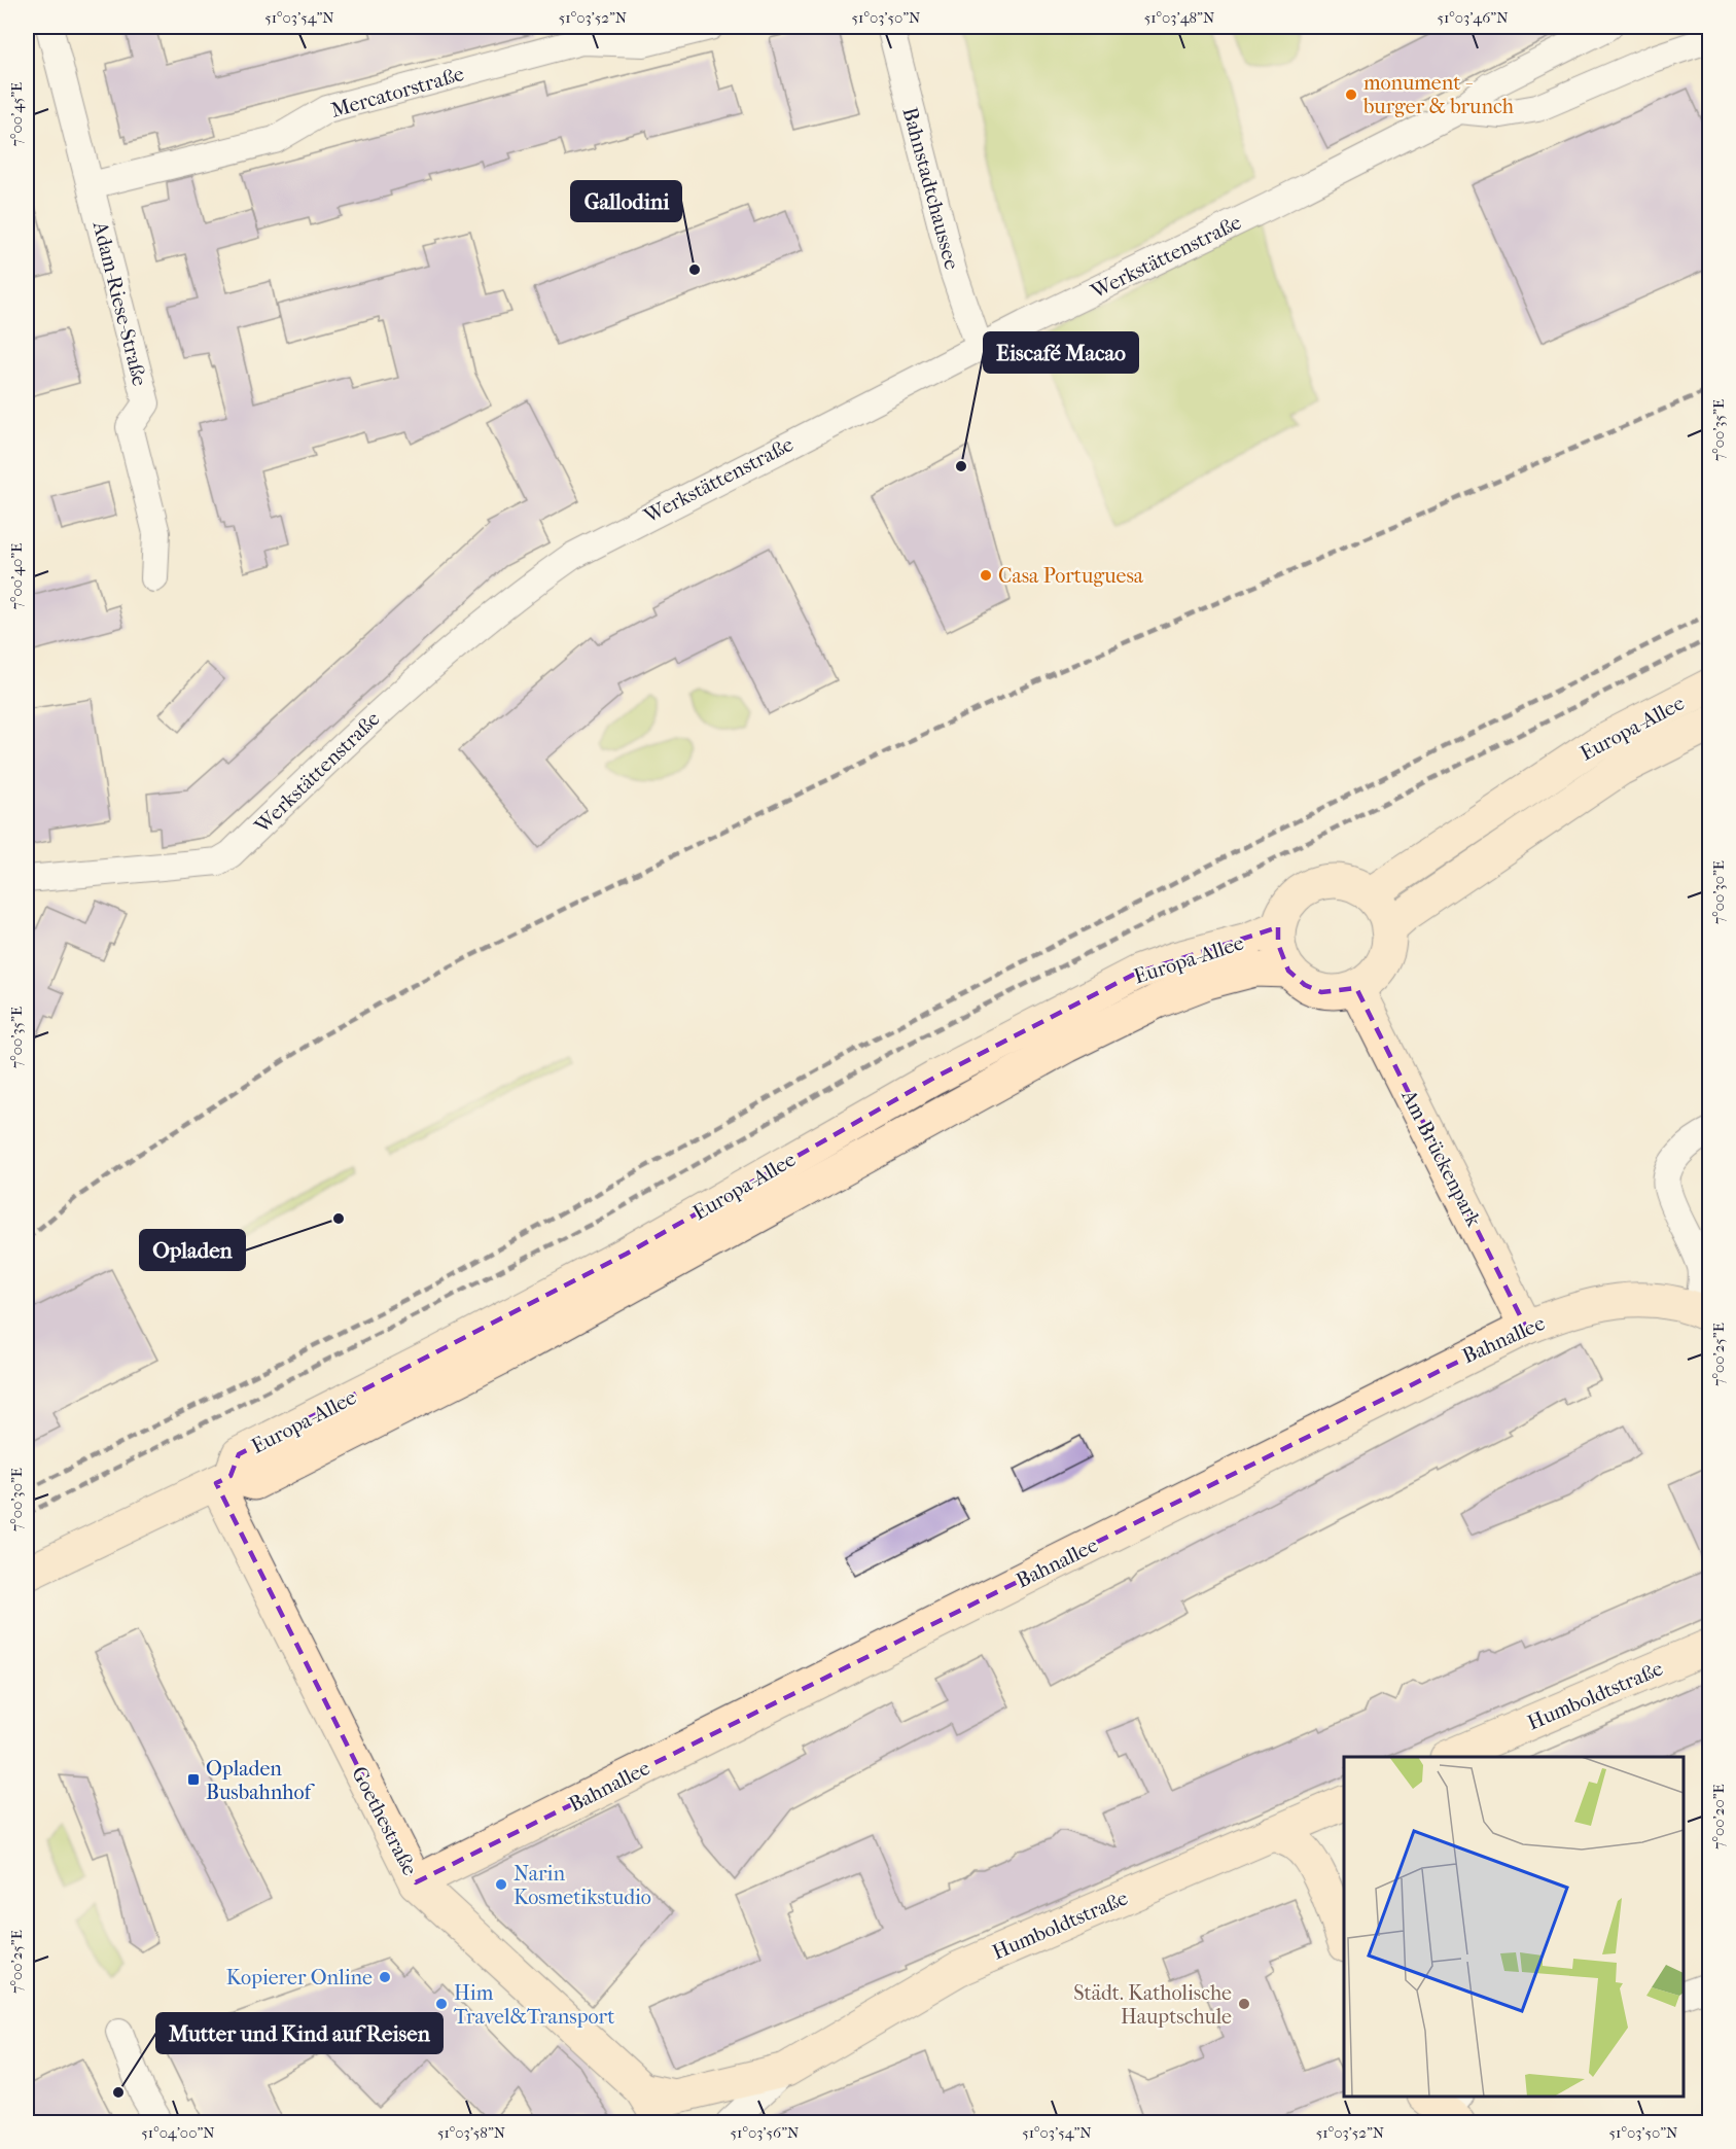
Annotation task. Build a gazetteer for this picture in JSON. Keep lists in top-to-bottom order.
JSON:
{
  "streets": {
    "street": [
      "Mercatorstraße",
      "Bahnstadtchaussee",
      "Werkstättenstraße",
      "Adam-Riese-Straße",
      "Europa-Allee",
      "Am Brückenpark",
      "Bahnallee",
      "Humboldtstraße",
      "Goethestraße"
    ]
  },
  "crossings": [
    ["Mercatorstraße", "Adam-Riese-Straße"],
    ["Bahnstadtchaussee", "Werkstättenstraße"],
    ["Europa-Allee", "Am Brückenpark"],
    ["Europa-Allee", "Goethestraße"],
    ["Am Brückenpark", "Bahnallee"],
    ["Bahnallee", "Goethestraße"],
    ["Humboldtstraße", "Goethestraße"]
  ],
  "places": {
    "other": [
      "monument - burger & brunch",
      "Gallodini",
      "Eiscafé Macao",
      "Casa Portuguesa",
      "Opladen",
      "Narin Kosmetikstudio",
      "Kopierer Online",
      "Him Travel&Transport",
      "Städt. Katholische Hauptschule",
      "Mutter und Kind auf Reisen"
    ],
    "transit": ["Opladen Busbahnhof"]
  },
  "coordinates": [
    "51°03'54\"N",
    "51°03'52\"N",
    "51°03'50\"N",
    "51°03'48\"N",
    "51°03'46\"N",
    "7°00'45\"E",
    "7°00'35\"E",
    "7°00'40\"E",
    "7°00'30\"E",
    "7°00'25\"E",
    "7°00'20\"E",
    "51°04'00\"N",
    "51°03'58\"N",
    "51°03'56\"N"
  ]
}
